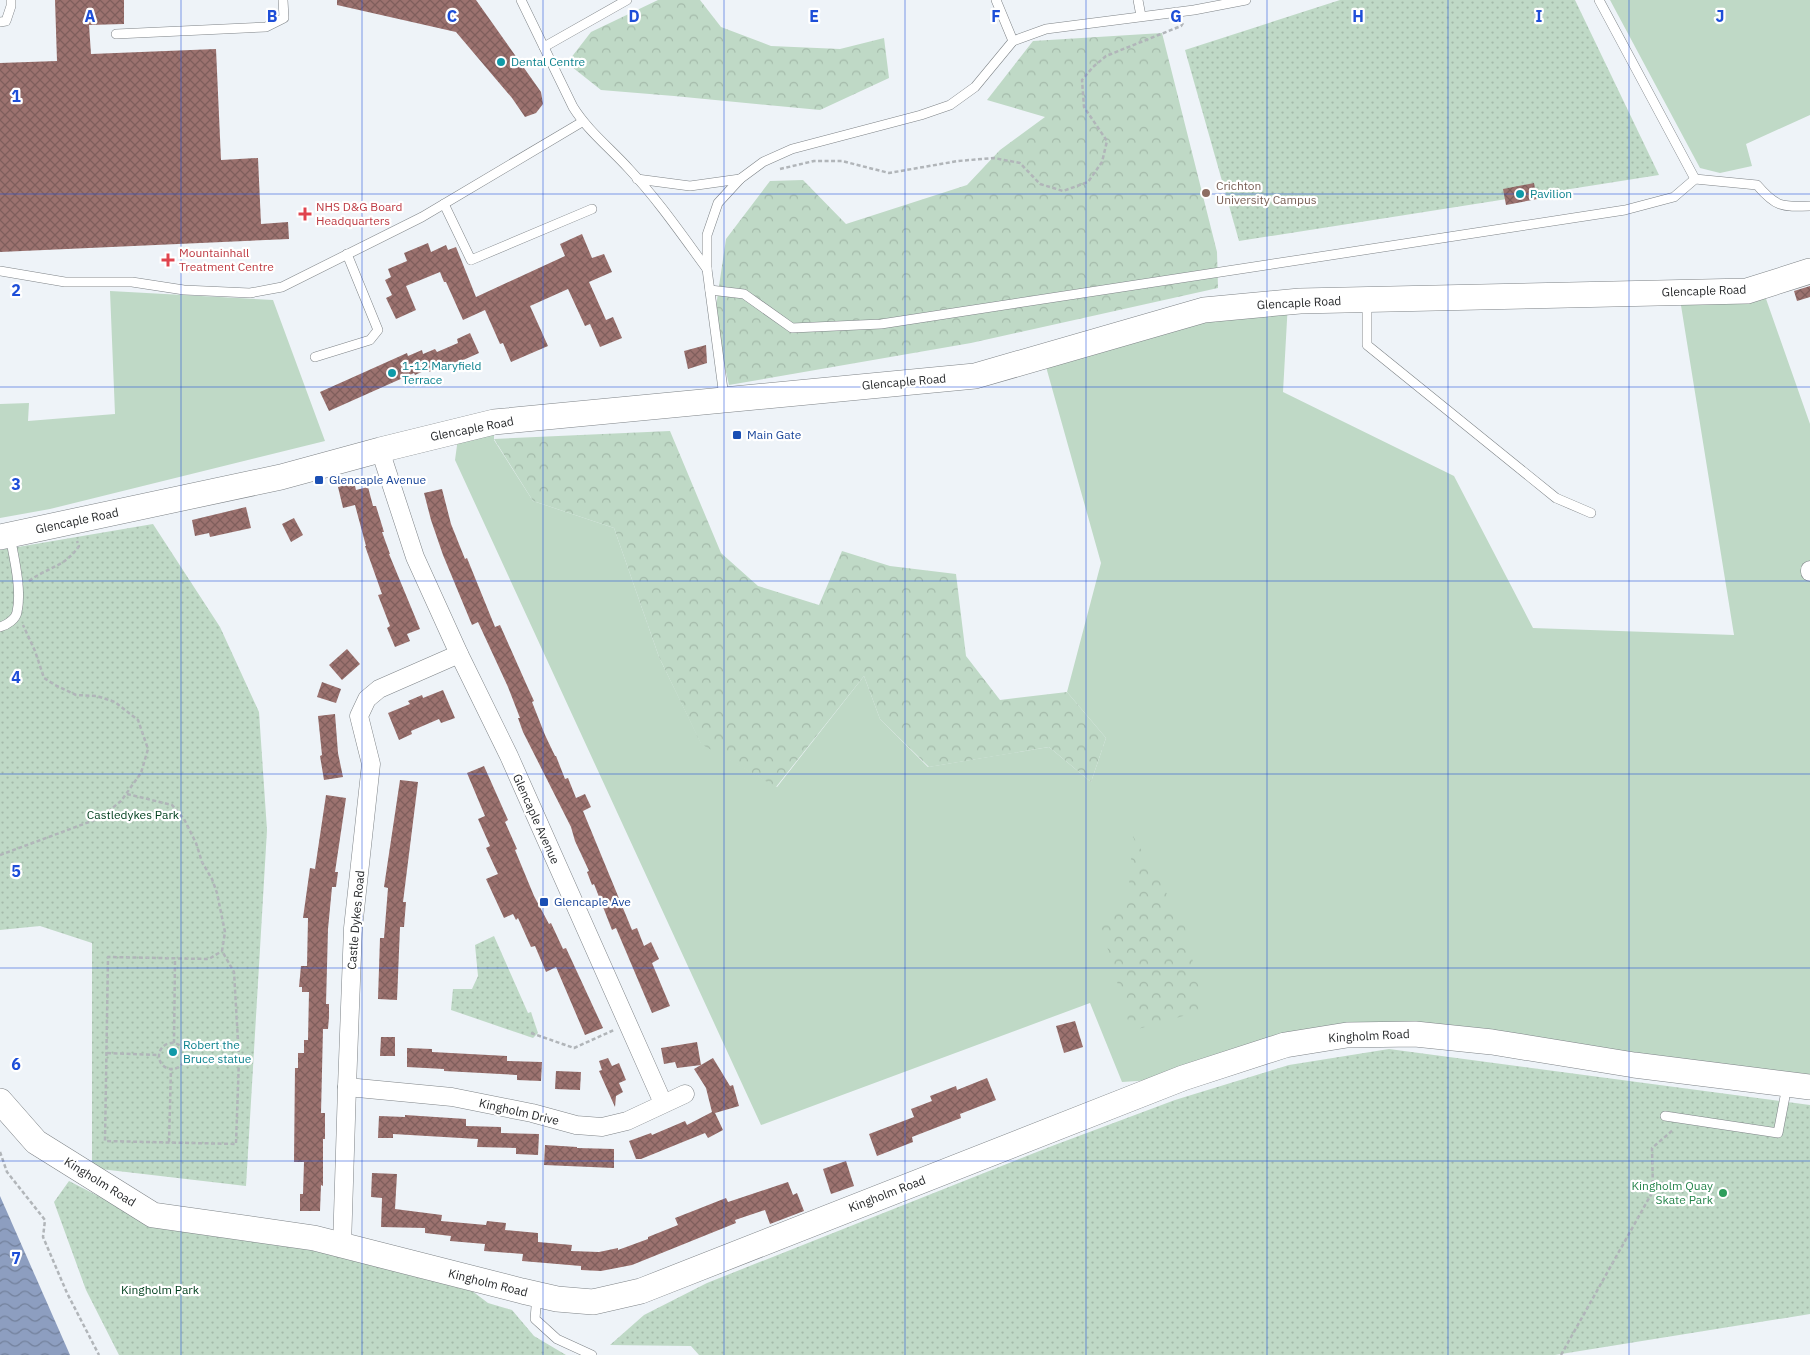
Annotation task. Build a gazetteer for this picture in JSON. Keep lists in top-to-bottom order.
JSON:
{
  "streets": {
    "main road": ["Glencaple Road", "Kingholm Road"],
    "street": ["Glencaple Avenue", "Castle Dykes Road", "Kingholm Drive"]
  },
  "crossings": [
    ["Glencaple Road", "Glencaple Avenue"],
    ["Glencaple Avenue", "Castle Dykes Road"],
    ["Glencaple Avenue", "Kingholm Drive"],
    ["Castle Dykes Road", "Kingholm Road"],
    ["Castle Dykes Road", "Kingholm Drive"]
  ],
  "parks": ["Castledykes Park", "Kingholm Park"],
  "places": {
    "other": [
      "Dental Centre",
      "Crichton University Campus",
      "Pavilion",
      "1-12 Maryfield Terrace",
      "Robert the Bruce statue",
      "Kingholm Quay Skate Park"
    ],
    "health": ["NHS D&G Board Headquarters", "Mountainhall Treatment Centre"],
    "transit": ["Main Gate", "Glencaple Avenue", "Glencaple Ave"]
  },
  "grid": {
    "columns": [
      "A",
      "B",
      "C",
      "D",
      "E",
      "F",
      "G",
      "H",
      "I",
      "J"
    ],
    "rows": [
      "1",
      "2",
      "3",
      "4",
      "5",
      "6",
      "7"
    ]
  }
}
